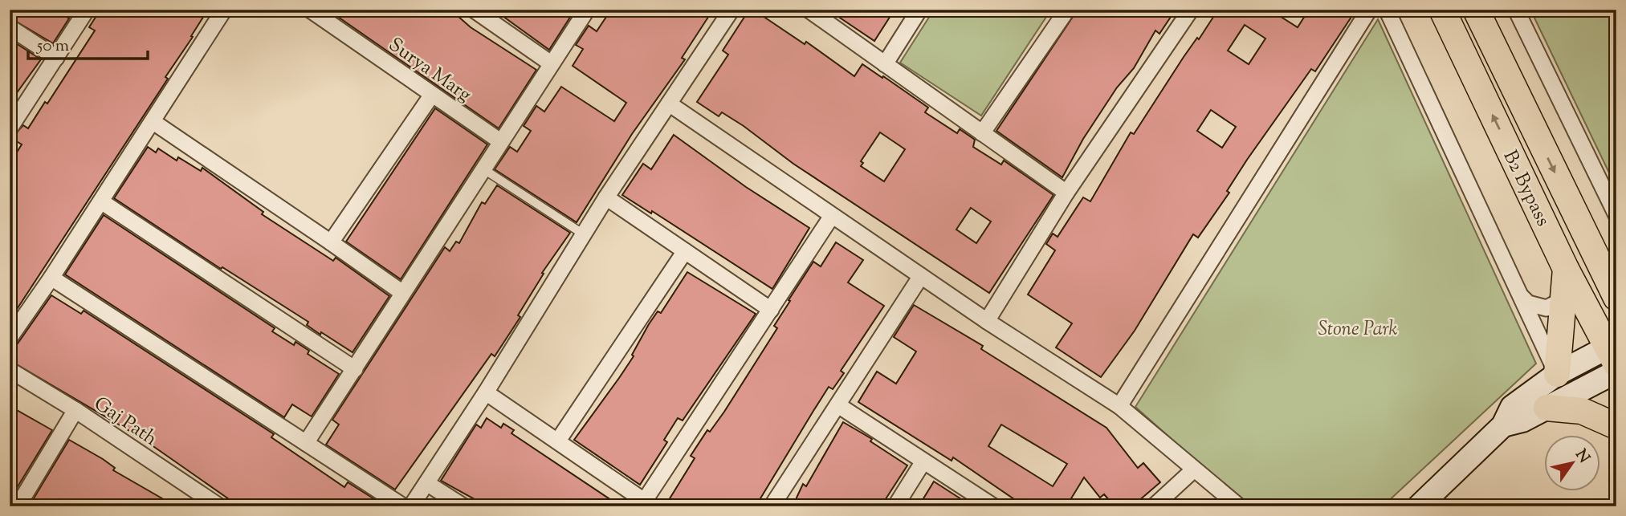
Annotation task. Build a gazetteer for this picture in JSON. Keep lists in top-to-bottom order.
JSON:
{
  "streets": {
    "main road": ["B2 Bypass"],
    "street": ["Surya Marg", "Gaj Path"]
  },
  "parks": ["Stone Park"],
  "scale_bar": "50 m",
  "north": "top right"
}
